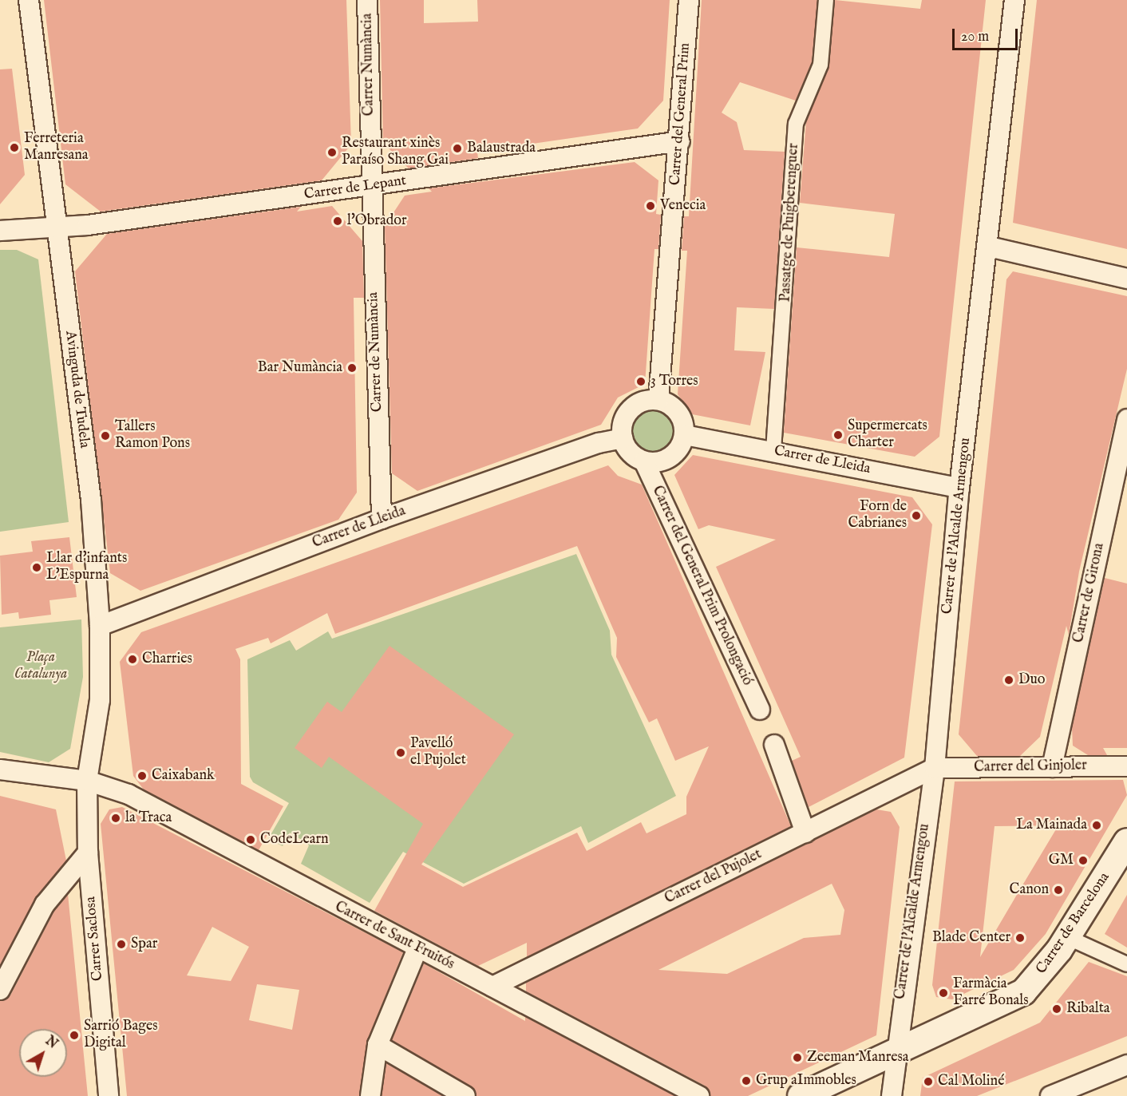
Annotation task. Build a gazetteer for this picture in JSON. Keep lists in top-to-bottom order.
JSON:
{
  "streets": {
    "street": [
      "Carrer Numància",
      "Carrer del General Prim",
      "Carrer de Lepant",
      "Passatge de Puigberenguer",
      "Carrer de Numància",
      "Avinguda de Tudela",
      "Carrer de Lleida",
      "Carrer de l'Alcalde Armengou",
      "Carrer del General Prim Prolongació",
      "Carrer de Girona",
      "Carrer del Ginjoler",
      "Carrer del Pujolet",
      "Carrer de Barcelona",
      "Carrer de Sant Fruitós",
      "Carrer Saclosa"
    ]
  },
  "crossings": [
    ["Carrer Numància", "Carrer de Lepant"],
    ["Carrer Numància", "Carrer de Numància"],
    ["Carrer del General Prim", "Carrer de Lepant"],
    ["Carrer del General Prim", "Carrer de Lleida"],
    ["Carrer del General Prim", "Carrer del General Prim Prolongació"],
    ["Carrer de Lepant", "Carrer de Numància"],
    ["Carrer de Lepant", "Avinguda de Tudela"],
    ["Passatge de Puigberenguer", "Carrer de Lleida"],
    ["Carrer de Numància", "Carrer de Lleida"],
    ["Avinguda de Tudela", "Carrer de Lleida"],
    ["Avinguda de Tudela", "Carrer de Sant Fruitós"],
    ["Avinguda de Tudela", "Carrer Saclosa"],
    ["Carrer de Lleida", "Carrer de l'Alcalde Armengou"],
    ["Carrer de Lleida", "Carrer del General Prim Prolongació"],
    ["Carrer de l'Alcalde Armengou", "Carrer del Ginjoler"],
    ["Carrer de l'Alcalde Armengou", "Carrer del Pujolet"],
    ["Carrer de l'Alcalde Armengou", "Carrer de Barcelona"],
    ["Carrer de Girona", "Carrer del Ginjoler"],
    ["Carrer del Ginjoler", "Carrer del Pujolet"],
    ["Carrer del Pujolet", "Carrer de Sant Fruitós"],
    ["Carrer de Sant Fruitós", "Carrer Saclosa"]
  ],
  "parks": ["Plaça Catalunya"],
  "places": [
    "Ferreteria Manresana",
    "Balaustrada",
    "Restaurant xinès Paraíso Shang Gai",
    "Venecia",
    "l'Obrador",
    "Bar Numància",
    "3 Torres",
    "Supermercats Charter",
    "Tallers Ramon Pons",
    "Forn de Cabrianes",
    "Llar d'infants L'Espurna",
    "Charries",
    "Duo",
    "Pavelló el Pujolet",
    "Caixabank",
    "la Traca",
    "La Mainada",
    "CodeLearn",
    "GM",
    "Canon",
    "Blade Center",
    "Spar",
    "Farmàcia Farré Bonals",
    "Ribalta",
    "Sarrió Bages Digital",
    "Zeeman Manresa",
    "Grup aImmobles",
    "Cal Moliné"
  ],
  "scale_bar": "20 m",
  "north": "top right"
}
